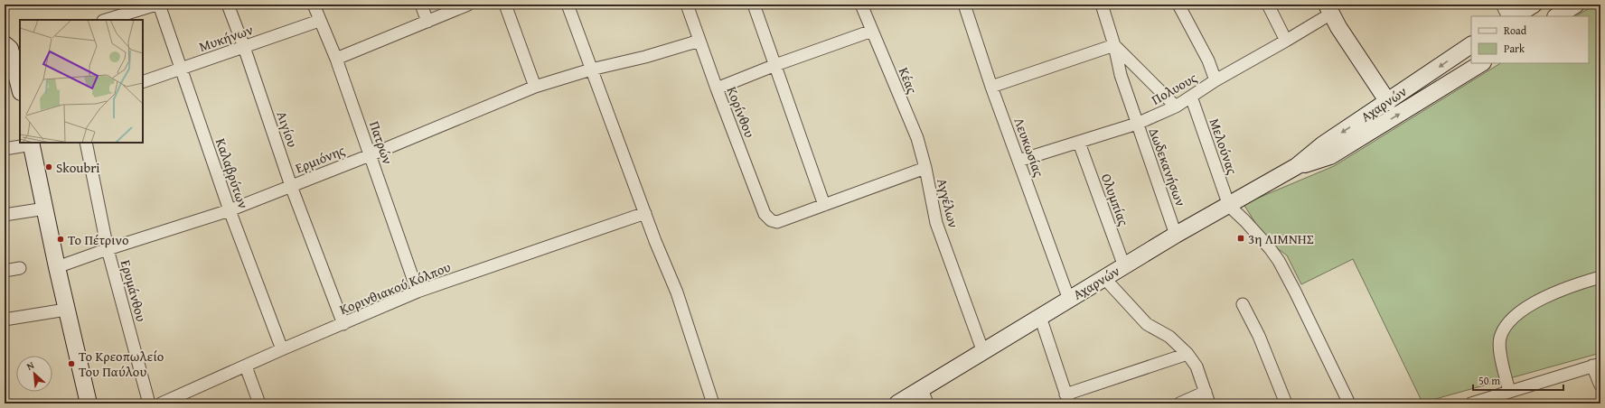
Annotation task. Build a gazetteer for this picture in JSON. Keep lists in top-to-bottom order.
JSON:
{
  "streets": {
    "main road": ["Αχαρνών"],
    "street": [
      "Μυκήνων",
      "Κέας",
      "Πολυους",
      "Κορίνθου",
      "Αιγίου",
      "Πατρών",
      "Μελούνας",
      "Λευκωσίας",
      "Ερμιόνης",
      "Δωδεκανήσων",
      "Καλαβρύτων",
      "Ολυμπίας",
      "Αγγέλων",
      "Κορινθιακού Κόλπου",
      "Ερυμάνθου"
    ]
  },
  "crossings": [
    ["Μυκήνων", "Αιγίου"],
    ["Μυκήνων", "Πατρών"],
    ["Μυκήνων", "Καλαβρύτων"],
    ["Κέας", "Αγγέλων"],
    ["Πολυους", "Μελούνας"],
    ["Πολυους", "Λευκωσίας"],
    ["Πολυους", "Δωδεκανήσων"],
    ["Πολυους", "Ολυμπίας"],
    ["Αχαρνών", "Μελούνας"],
    ["Αχαρνών", "Λευκωσίας"],
    ["Αχαρνών", "Δωδεκανήσων"],
    ["Αχαρνών", "Ολυμπίας"],
    ["Αχαρνών", "Αγγέλων"],
    ["Κορίνθου", "Ερμιόνης"],
    ["Κορίνθου", "Αγγέλων"],
    ["Αιγίου", "Ερμιόνης"],
    ["Αιγίου", "Κορινθιακού Κόλπου"],
    ["Πατρών", "Ερμιόνης"],
    ["Πατρών", "Κορινθιακού Κόλπου"],
    ["Ερμιόνης", "Καλαβρύτων"],
    ["Ερμιόνης", "Ερυμάνθου"],
    ["Καλαβρύτων", "Κορινθιακού Κόλπου"]
  ],
  "places": {
    "other": ["Skoubri", "Το Πέτρινο", "Το Κρεοπωλείο Του Παύλου"],
    "transit": ["3η ΛΙΜΝΗΣ"]
  },
  "legend": ["Road", "Park"],
  "scale_bar": "50 m",
  "north": "top left"
}
